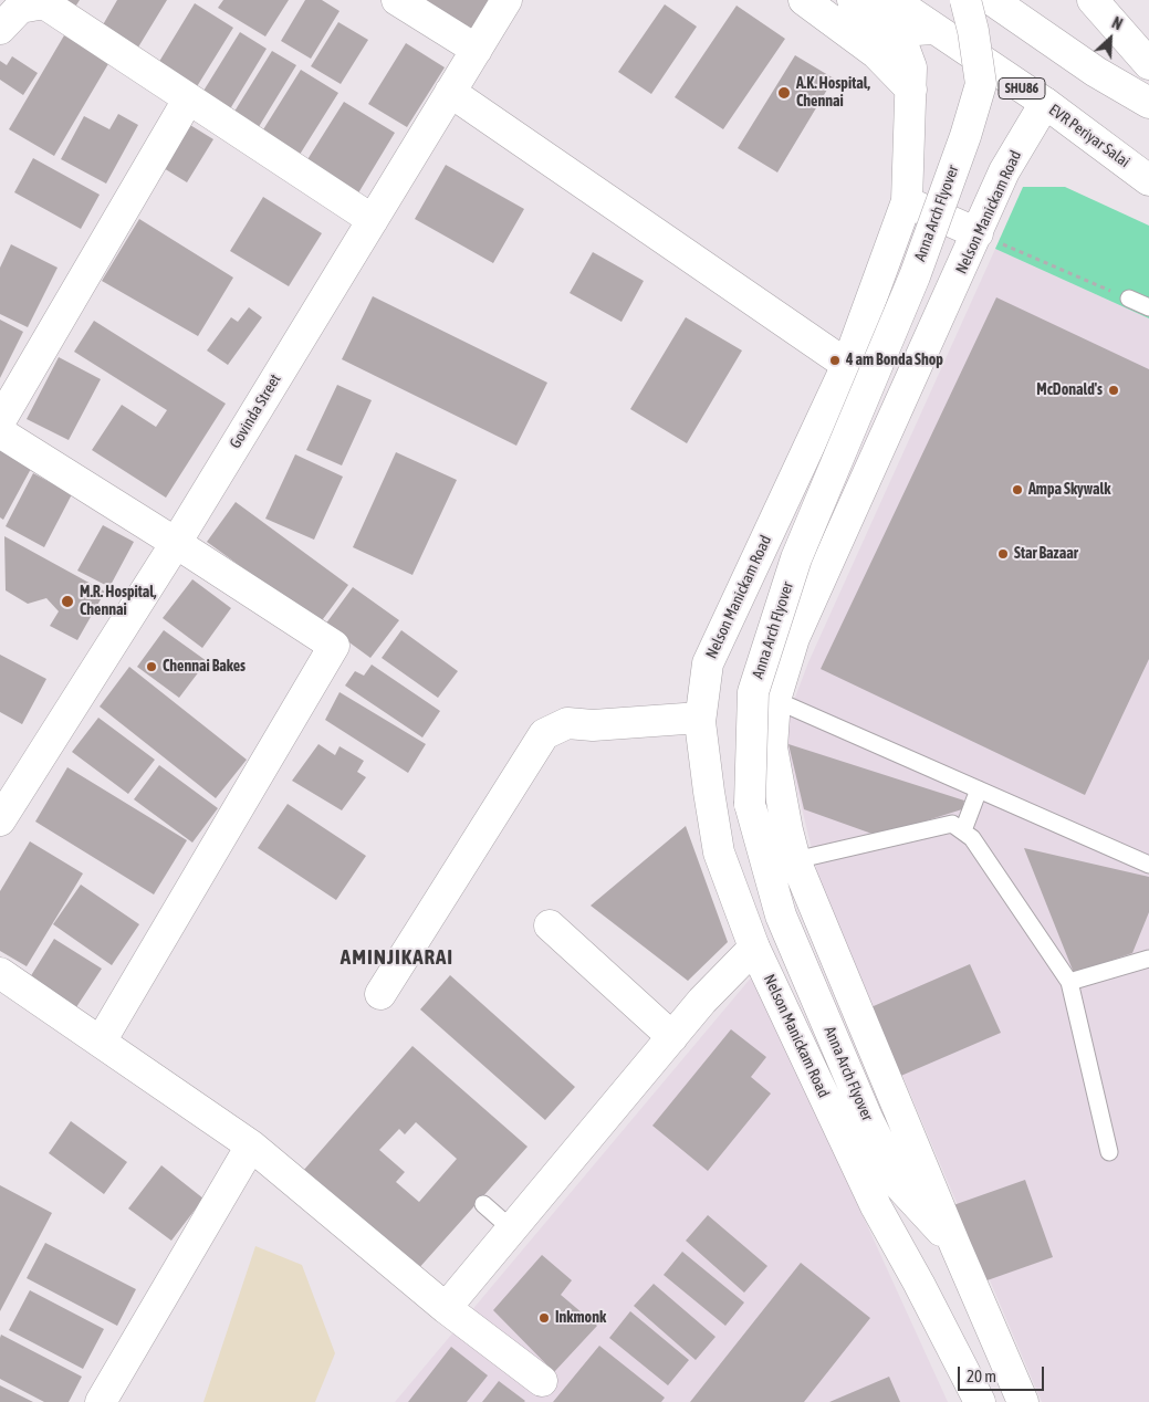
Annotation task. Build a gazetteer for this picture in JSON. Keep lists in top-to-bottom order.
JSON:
{
  "streets": {
    "street": [
      "SHU86",
      "EVR Periyar Salai",
      "Nelson Manickam Road",
      "Anna Arch Flyover",
      "Govinda Street"
    ]
  },
  "crossings": [
    ["EVR Periyar Salai", "Nelson Manickam Road"],
    ["Nelson Manickam Road", "Anna Arch Flyover"]
  ],
  "districts": ["AMINJIKARAI"],
  "places": [
    "A.K. Hospital, Chennai",
    "4 am Bonda Shop",
    "McDonald's",
    "Ampa Skywalk",
    "Star Bazaar",
    "M.R. Hospital, Chennai",
    "Chennai Bakes",
    "Inkmonk"
  ],
  "scale_bar": "20 m",
  "north": "top right"
}
